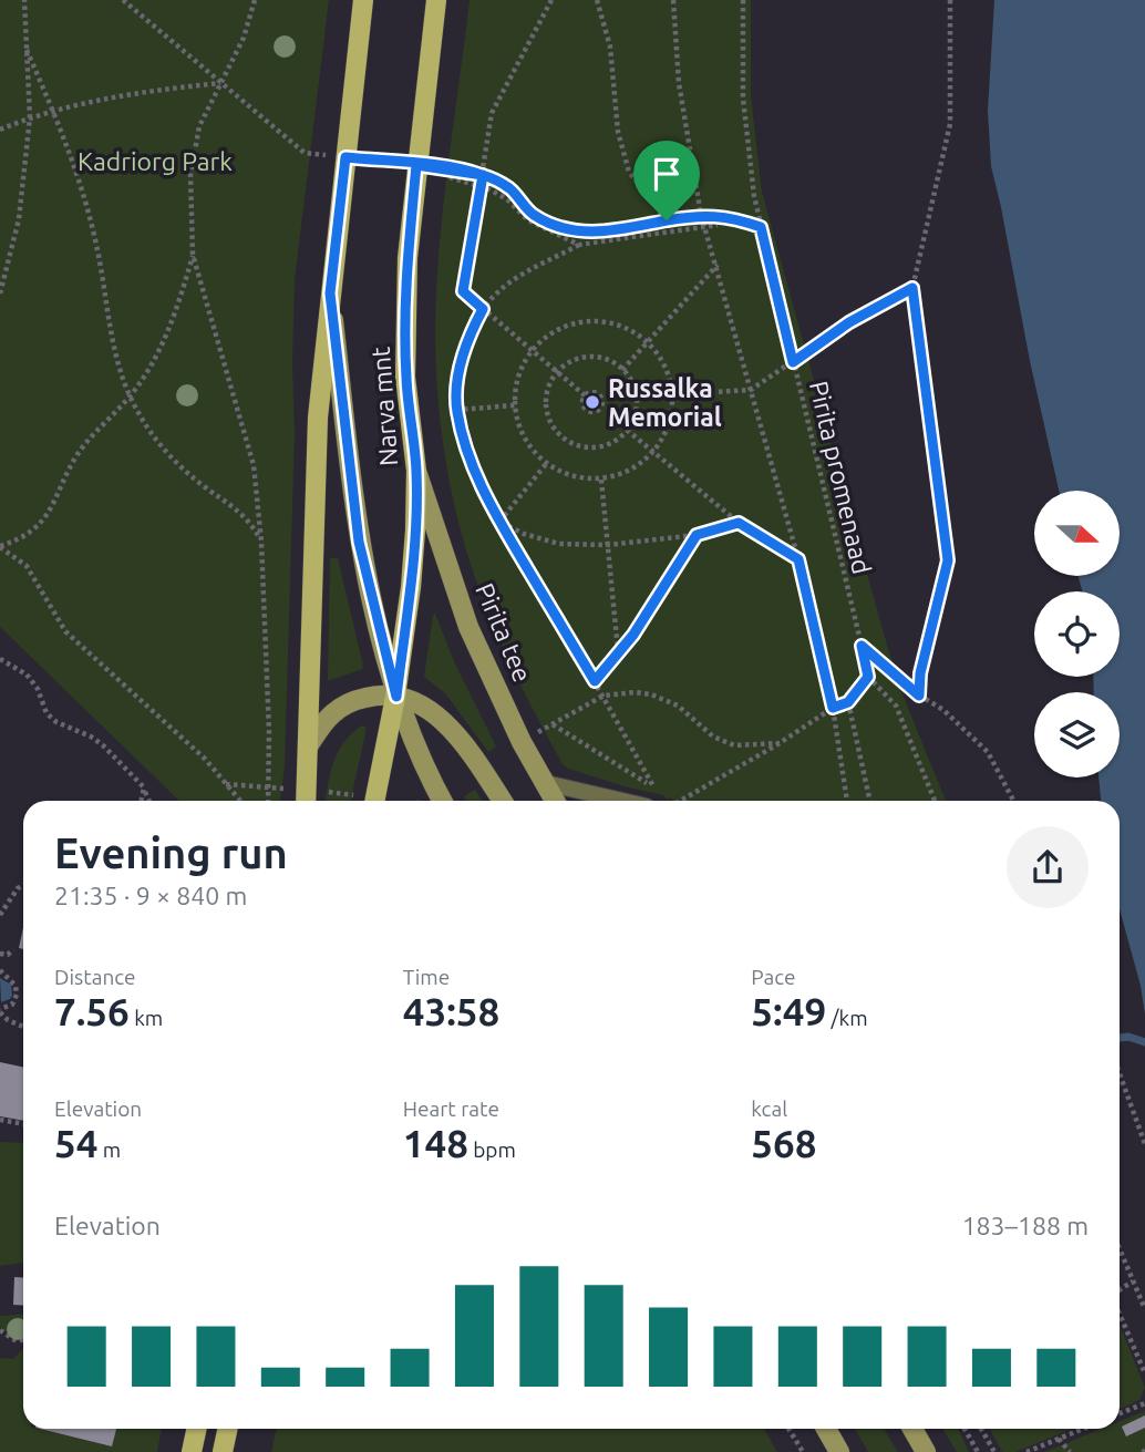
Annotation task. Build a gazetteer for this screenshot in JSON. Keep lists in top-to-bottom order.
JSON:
{
  "streets": {
    "main road": ["Narva mnt", "Pirita tee"],
    "path": ["Pirita promenaad"]
  },
  "crossings": [
    ["Narva mnt", "Pirita tee"]
  ],
  "parks": ["Kadriorg Park"],
  "places": ["Russalka Memorial"],
  "north": "right",
  "page": {
    "heading": ["Evening run", "21:35 · 9 × 840 m"],
    "stats": [
      ["Distance", "7.56 km"],
      ["Time", "43:58"],
      ["Pace", "5:49 /km"],
      ["Elevation", "54 m"],
      ["Heart rate", "148 bpm"],
      ["kcal", "568"]
    ],
    "chart": ["Elevation", "183–188 m"]
  }
}
